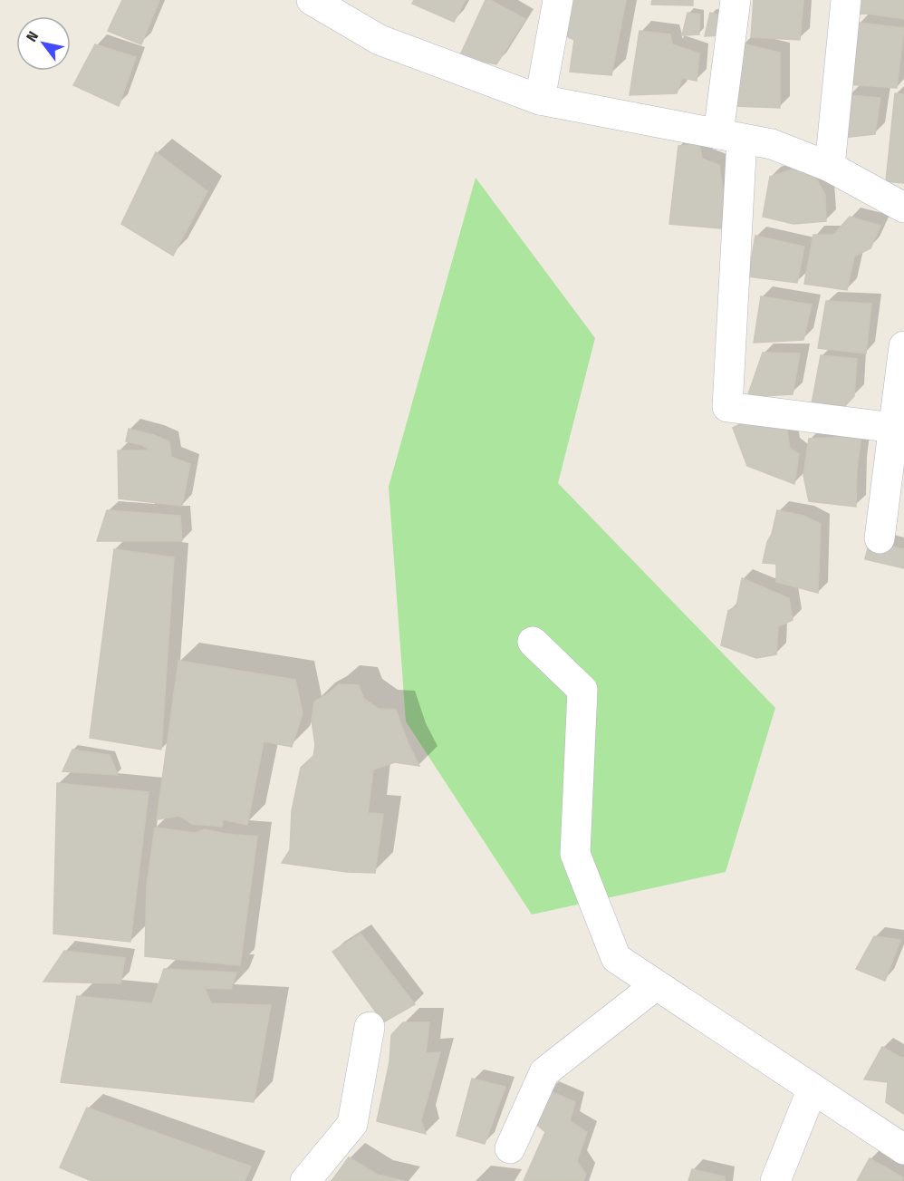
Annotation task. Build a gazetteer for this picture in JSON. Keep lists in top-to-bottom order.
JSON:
{
  "north": "top left"
}
